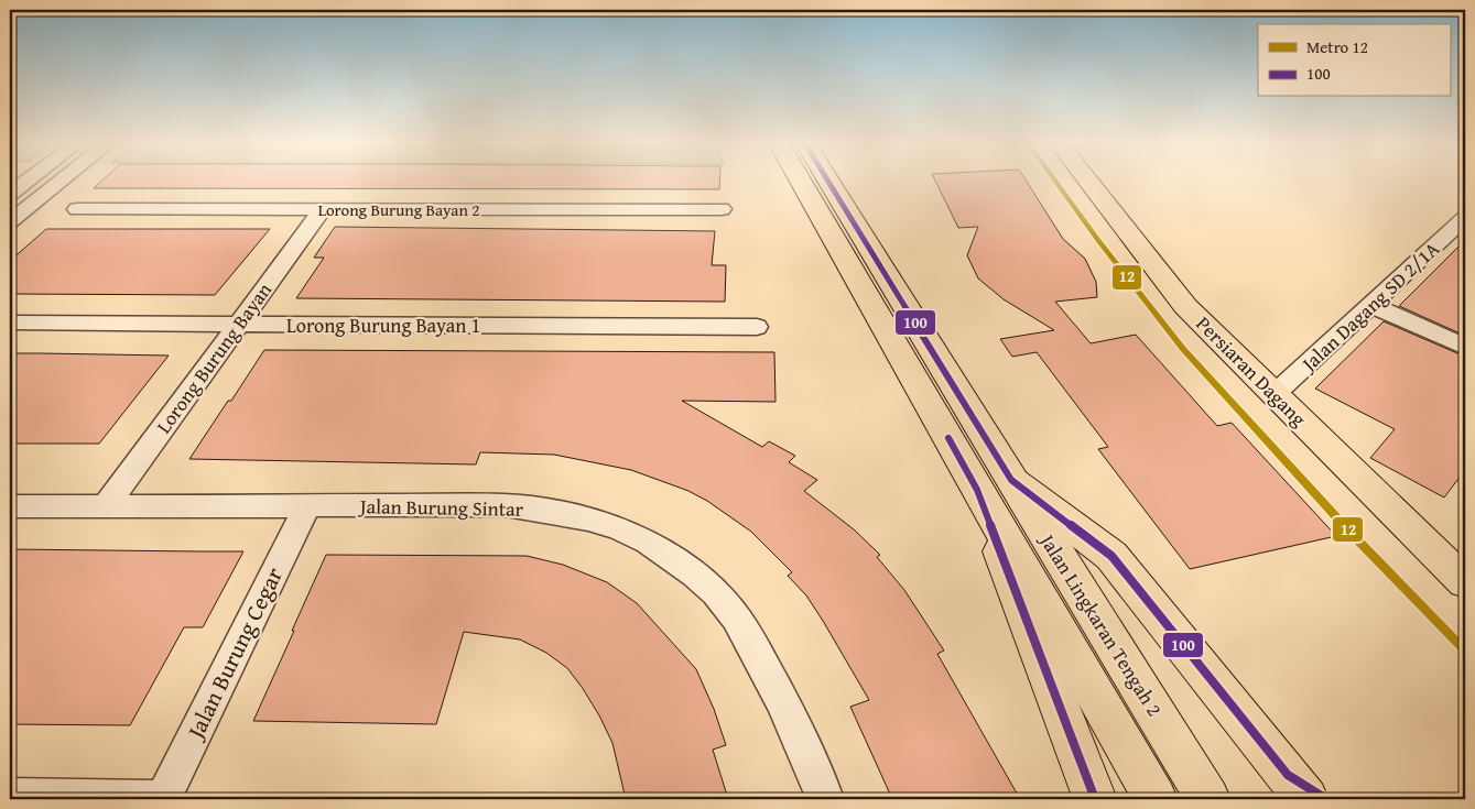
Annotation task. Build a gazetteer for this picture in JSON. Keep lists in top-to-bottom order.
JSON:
{
  "streets": {
    "main road": ["Persiaran Dagang", "Jalan Lingkaran Tengah 2"],
    "street": [
      "Lorong Burung Bayan 2",
      "Jalan Dagang SD 2/1A",
      "Lorong Burung Bayan 1",
      "Lorong Burung Bayan",
      "Jalan Burung Sintar",
      "Jalan Burung Cegar"
    ]
  },
  "crossings": [
    ["Lorong Burung Bayan 2", "Lorong Burung Bayan"],
    ["Jalan Dagang SD 2/1A", "Persiaran Dagang"],
    ["Lorong Burung Bayan 1", "Lorong Burung Bayan"],
    ["Lorong Burung Bayan", "Jalan Burung Sintar"],
    ["Jalan Burung Sintar", "Jalan Burung Cegar"]
  ],
  "lines": ["metro line 12", "transit line 100"],
  "legend": ["Metro 12", "100"]
}
